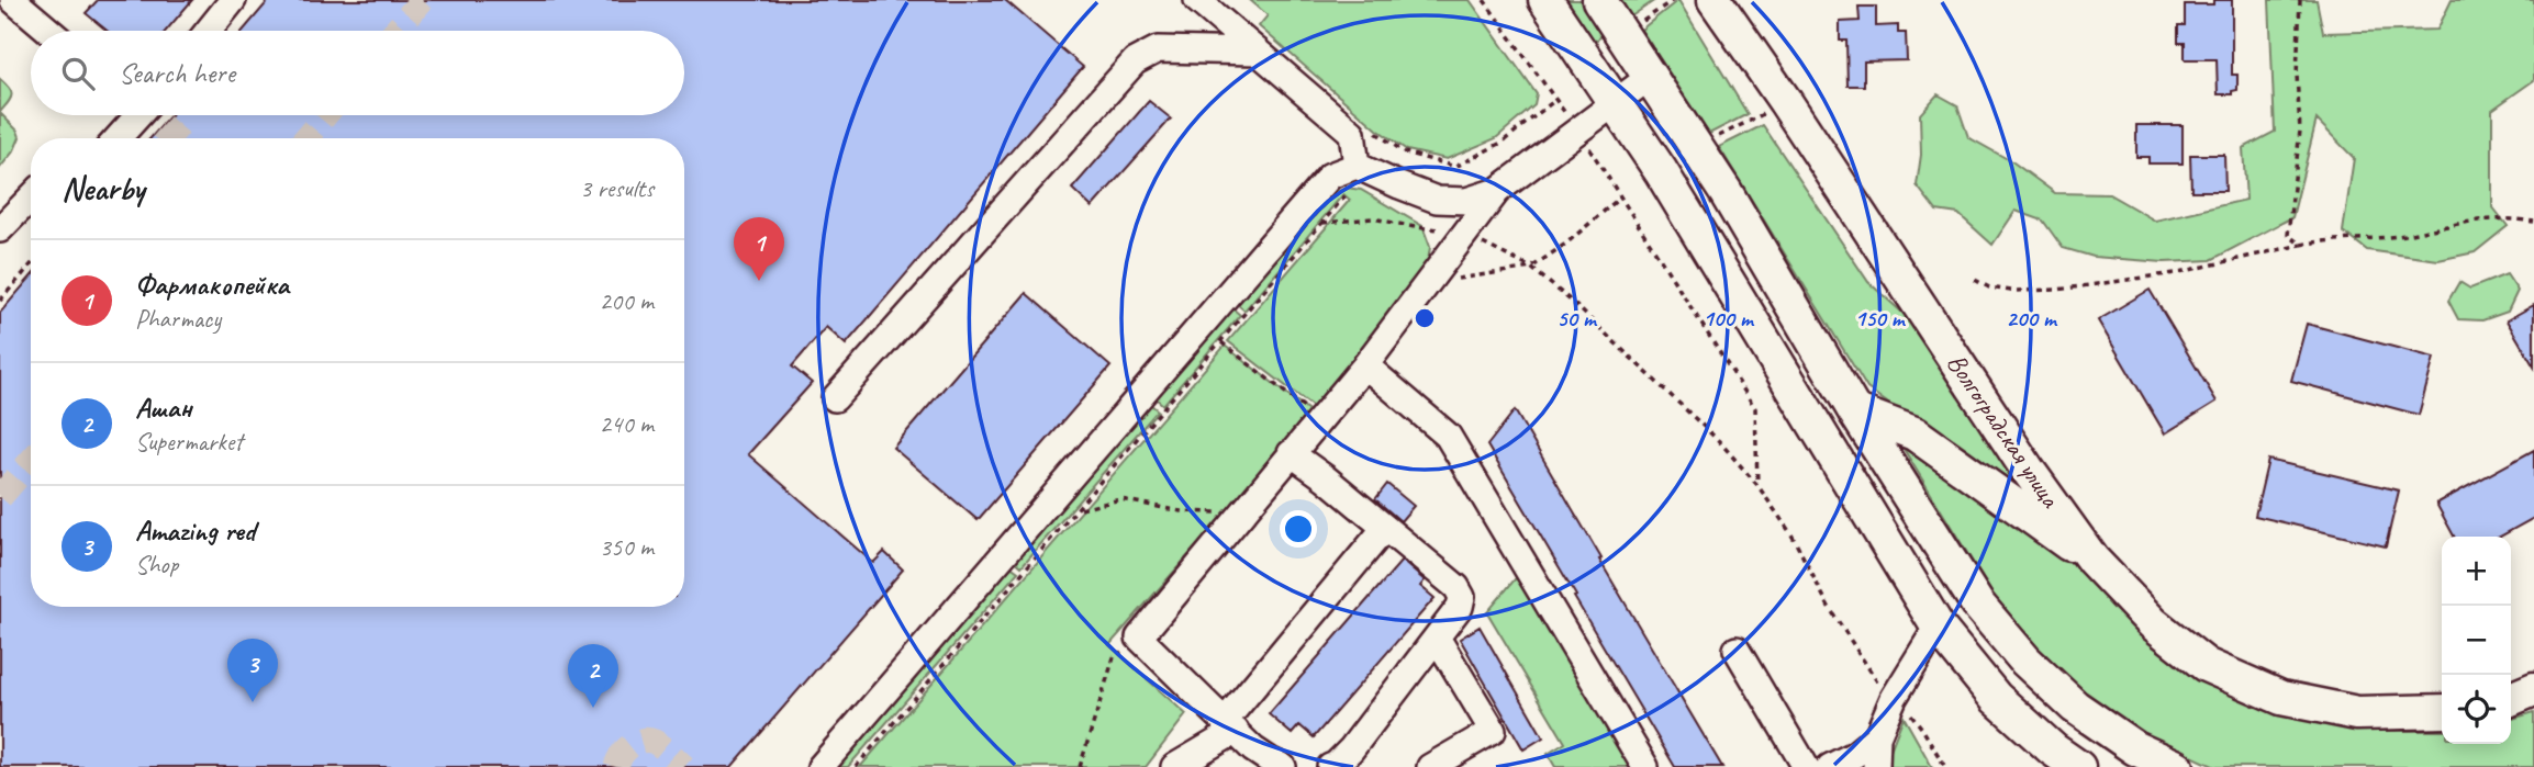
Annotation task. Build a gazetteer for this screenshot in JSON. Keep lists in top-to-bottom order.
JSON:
{
  "streets": {
    "main road": ["Волгоградская улица"]
  },
  "page": {
    "search": "Search here",
    "heading": ["Nearby", "3 results"],
    "pins": ["1", "3", "2"],
    "list": [
      {
        "mark": "1",
        "name": "Фармакопейка",
        "note": "Pharmacy",
        "value": "200 m"
      },
      {
        "mark": "2",
        "name": "Ашан",
        "note": "Supermarket",
        "value": "240 m"
      },
      {
        "mark": "3",
        "name": "Amazing red",
        "note": "Shop",
        "value": "350 m"
      }
    ],
    "map_buttons": ["+", "−"]
  },
  "rings": [
    "50 m",
    "100 m",
    "150 m",
    "200 m"
  ]
}
